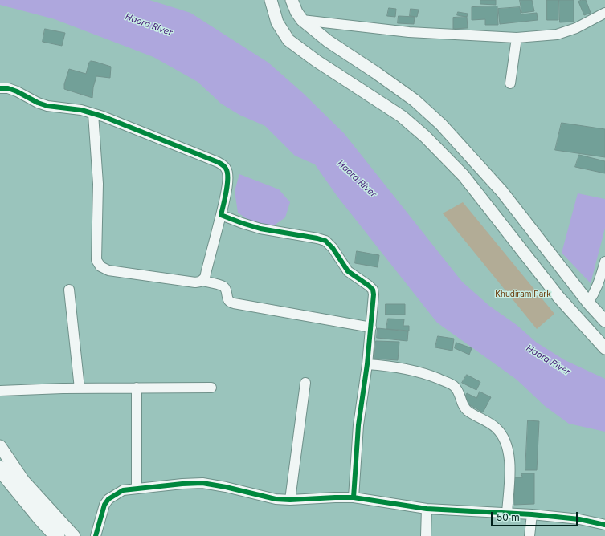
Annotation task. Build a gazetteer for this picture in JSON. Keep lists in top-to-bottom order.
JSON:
{
  "water": ["Haora River"],
  "parks": ["Khudiram Park"],
  "scale_bar": "50 m"
}
